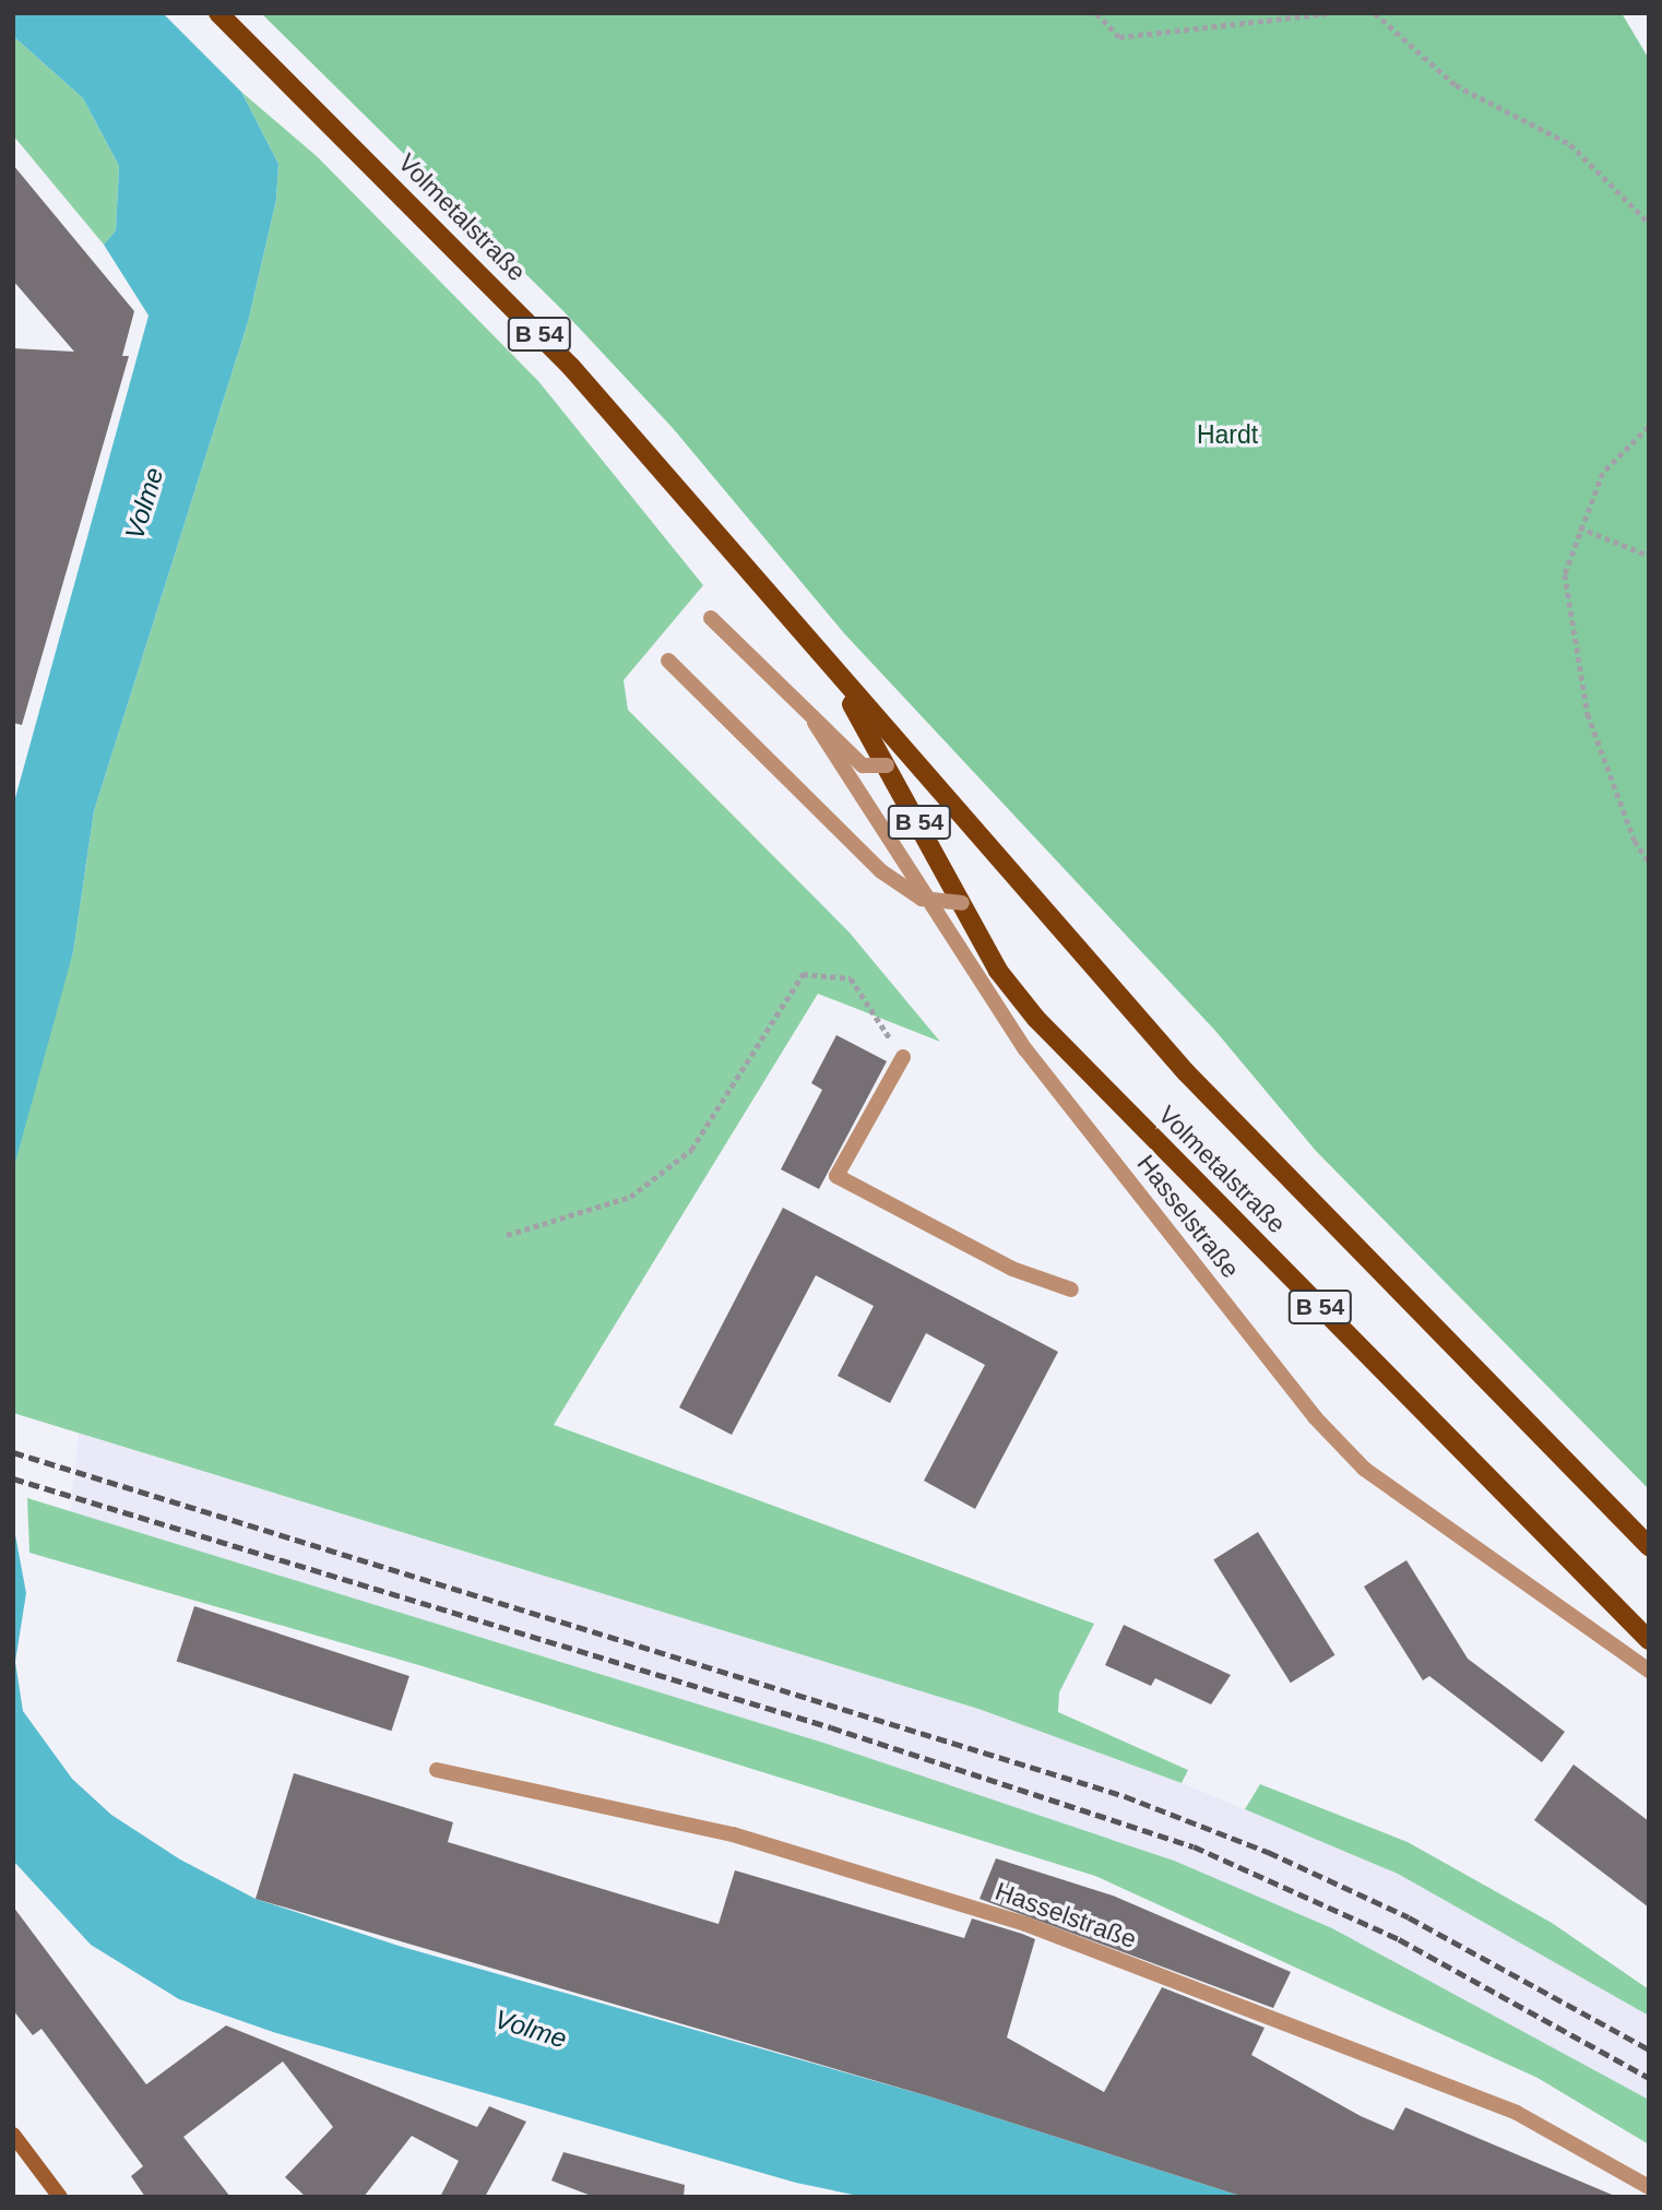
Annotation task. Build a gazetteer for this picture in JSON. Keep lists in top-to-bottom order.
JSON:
{
  "streets": {
    "main road": ["Volmetalstraße", "B 54"],
    "lane": ["Hasselstraße"]
  },
  "water": ["Volme"],
  "parks": ["Hardt"]
}
